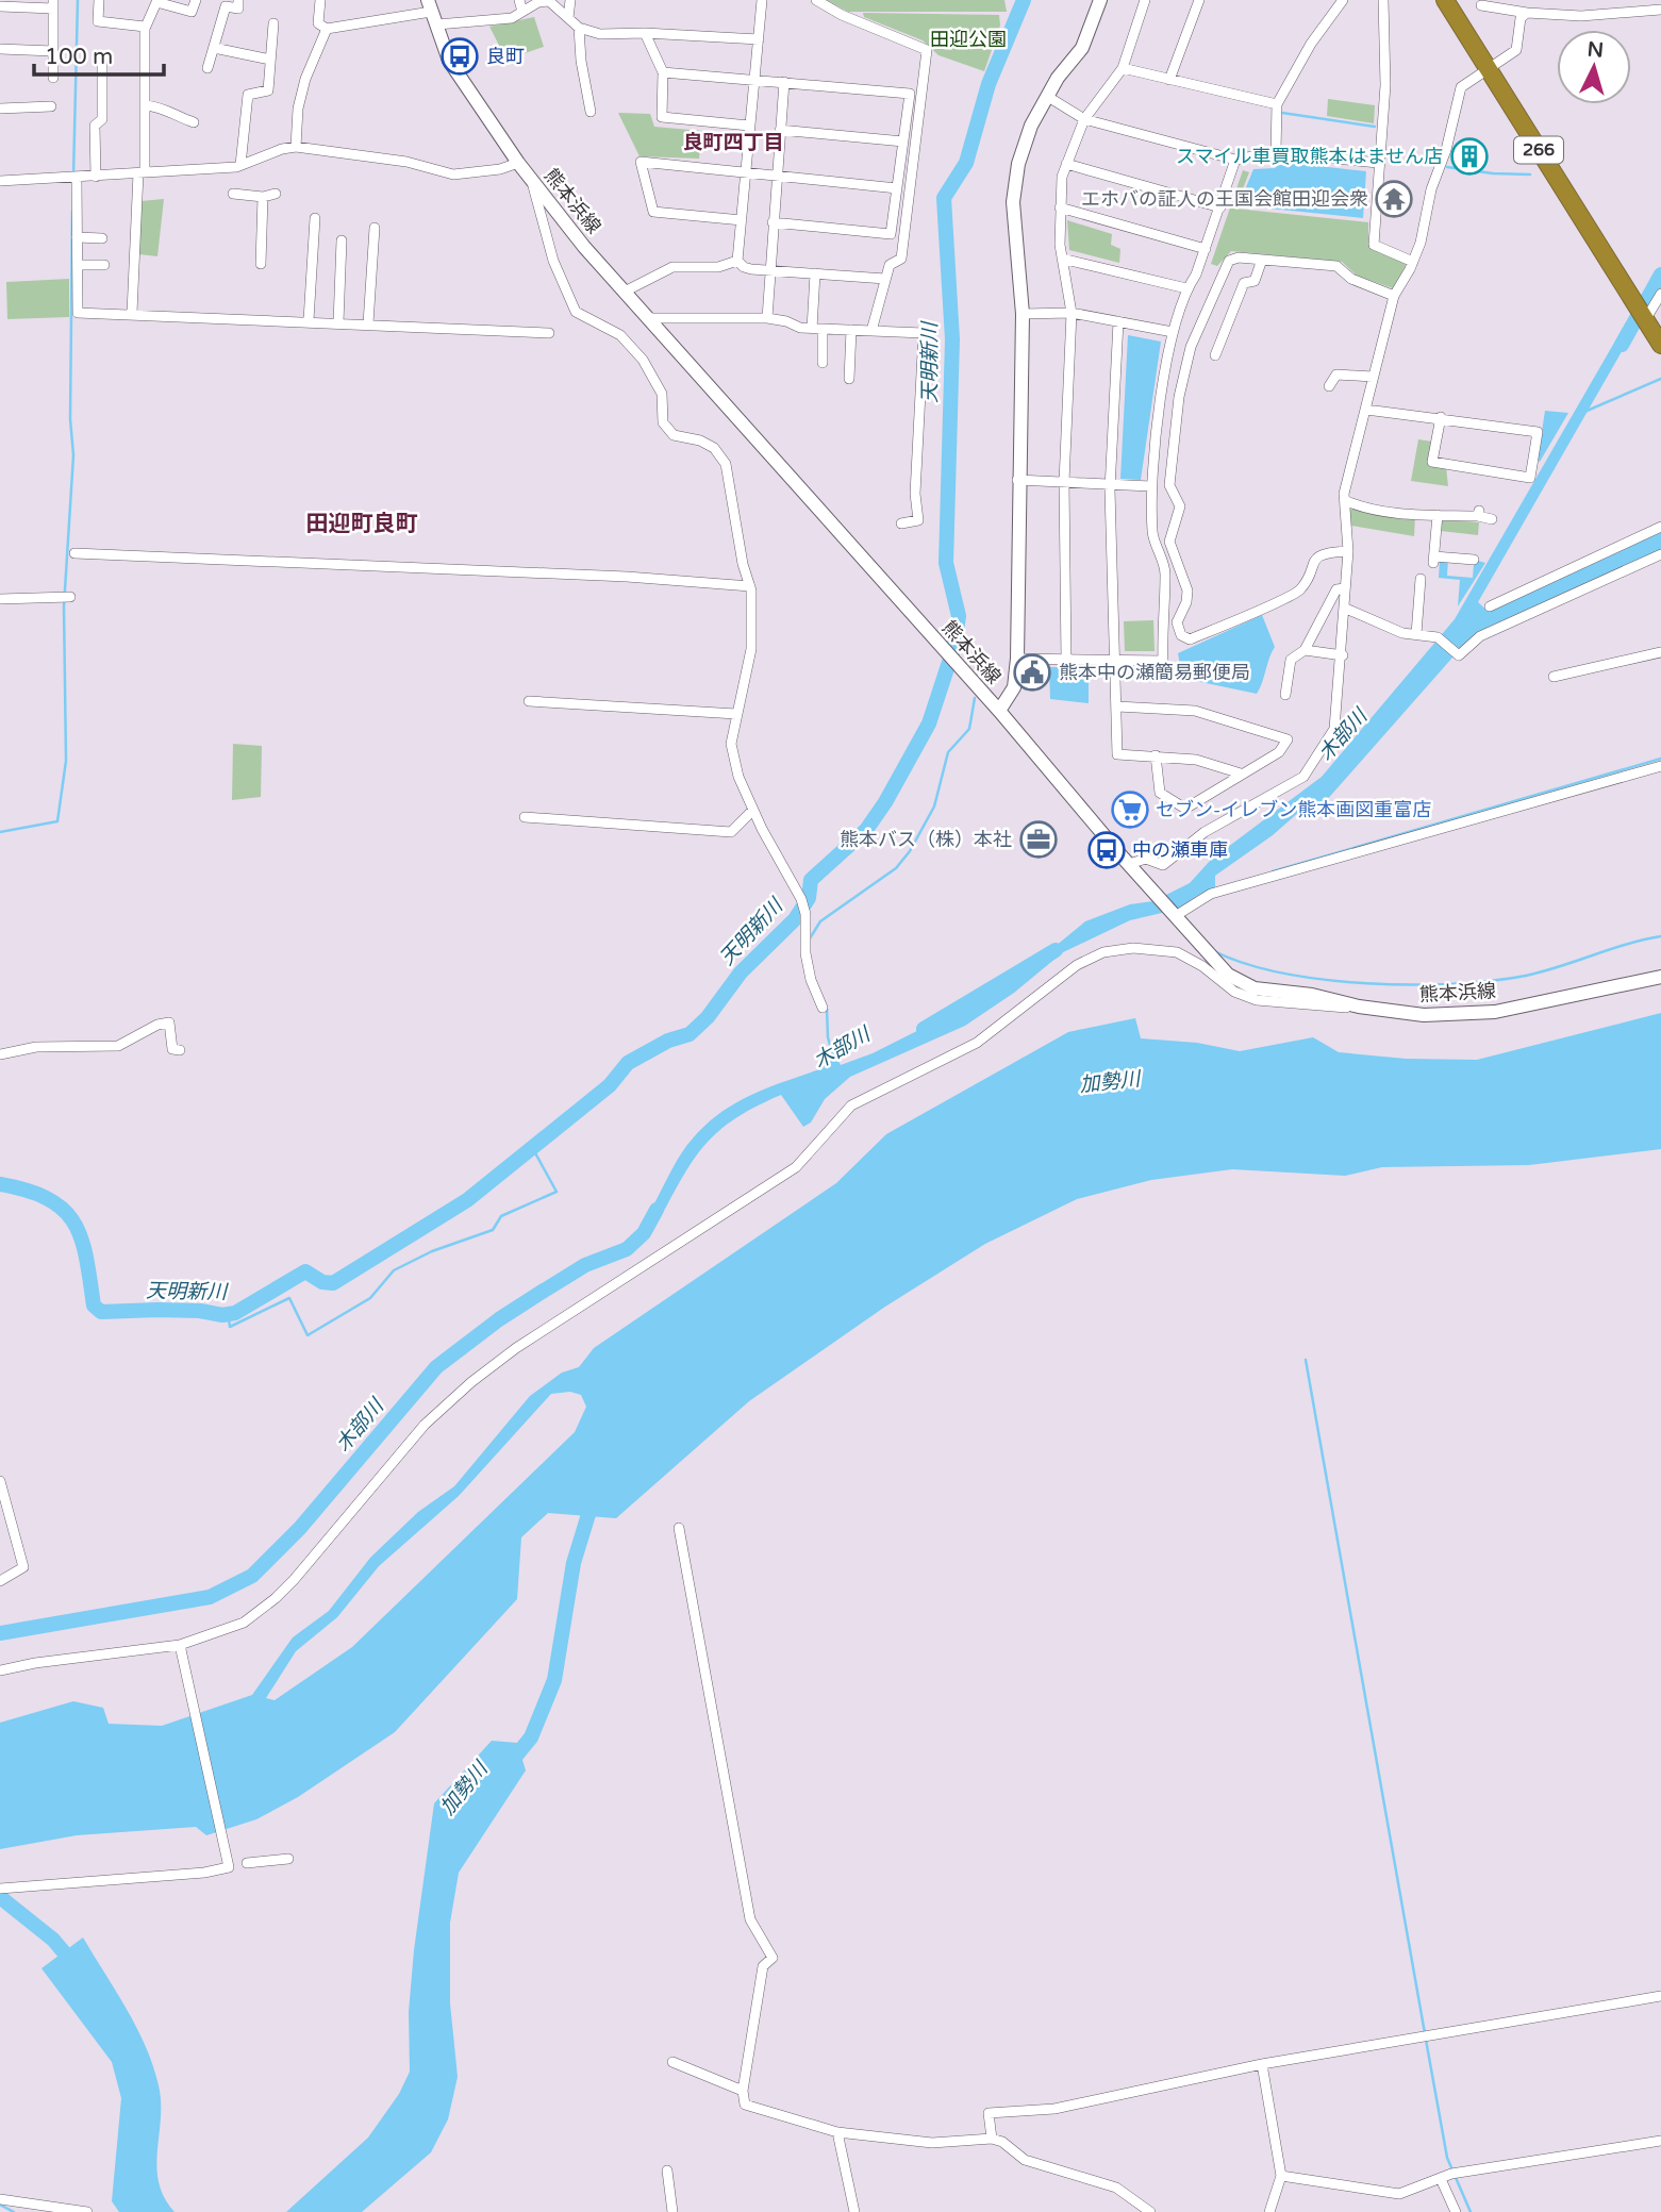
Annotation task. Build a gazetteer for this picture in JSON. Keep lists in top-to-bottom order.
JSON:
{
  "streets": {
    "highway": ["266"],
    "main road": ["熊本浜線"]
  },
  "districts": ["良町四丁目", "田迎町良町"],
  "water": ["天明新川", "木部川", "加勢川"],
  "parks": ["田迎公園"],
  "places": {
    "bus stop": ["良町", "中の瀬車庫"],
    "building": ["スマイル車買取熊本はません店"],
    "temple": ["エホバの証人の王国会館田迎会衆"],
    "public building": ["熊本中の瀬簡易郵便局"],
    "supermarket": ["セブン-イレブン熊本画図重富店"],
    "office": ["熊本バス（株）本社"]
  },
  "scale_bar": "100 m",
  "north": "top"
}
